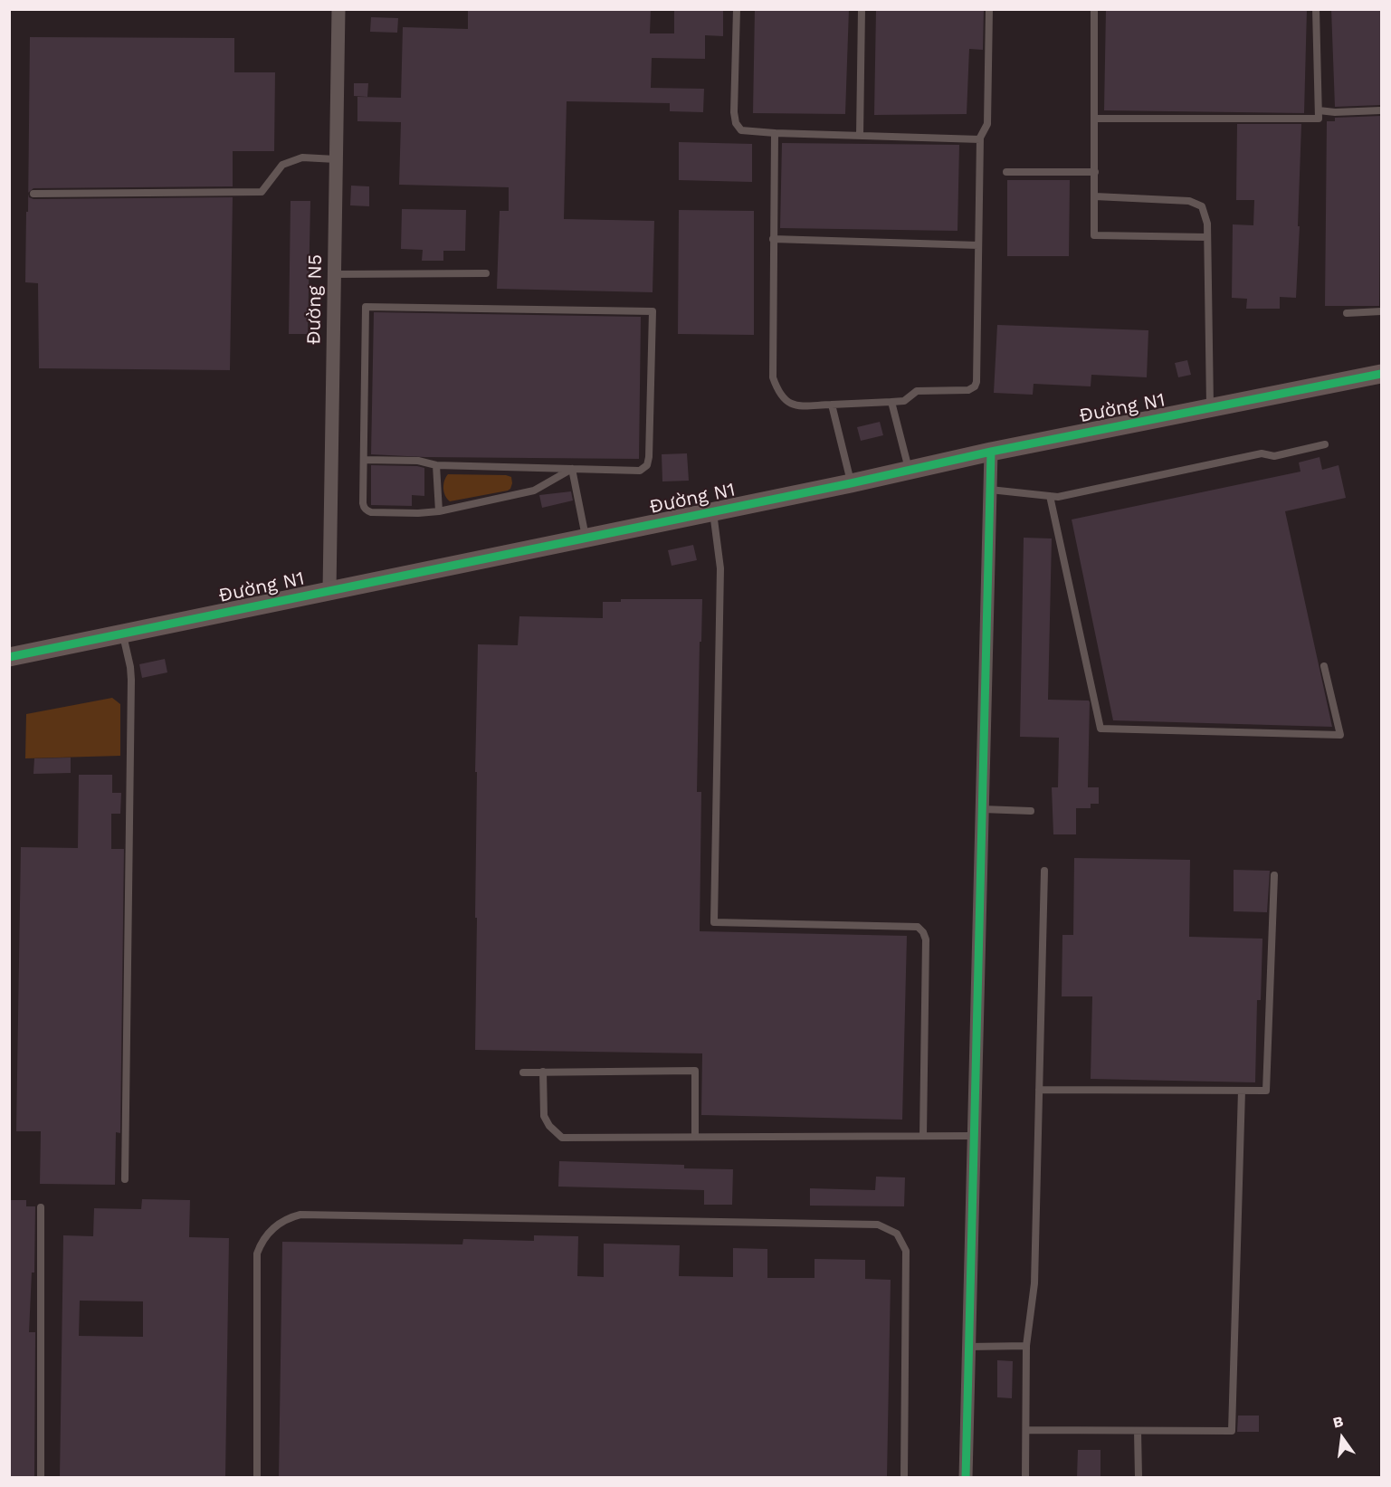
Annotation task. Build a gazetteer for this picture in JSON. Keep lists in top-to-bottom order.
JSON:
{
  "streets": {
    "street": ["Đường N5", "Đường N1"]
  },
  "crossings": [
    ["Đường N5", "Đường N1"]
  ],
  "north": "top"
}
